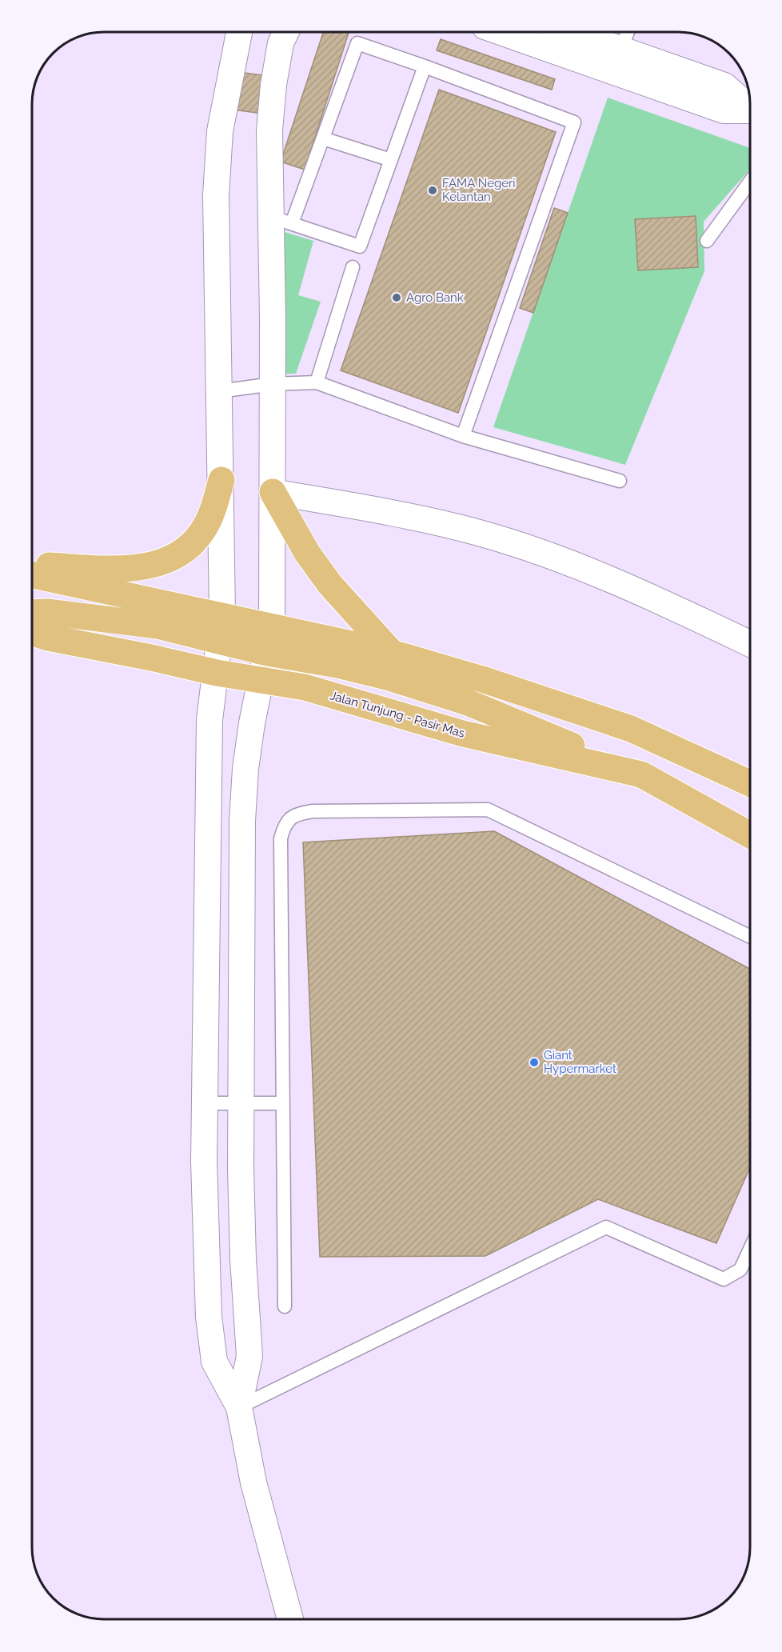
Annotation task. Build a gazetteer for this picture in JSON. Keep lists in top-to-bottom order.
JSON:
{
  "streets": {
    "main road": ["Jalan Tunjung - Pasir Mas"]
  },
  "places": ["FAMA Negeri Kelantan", "Agro Bank", "Giant Hypermarket"]
}
